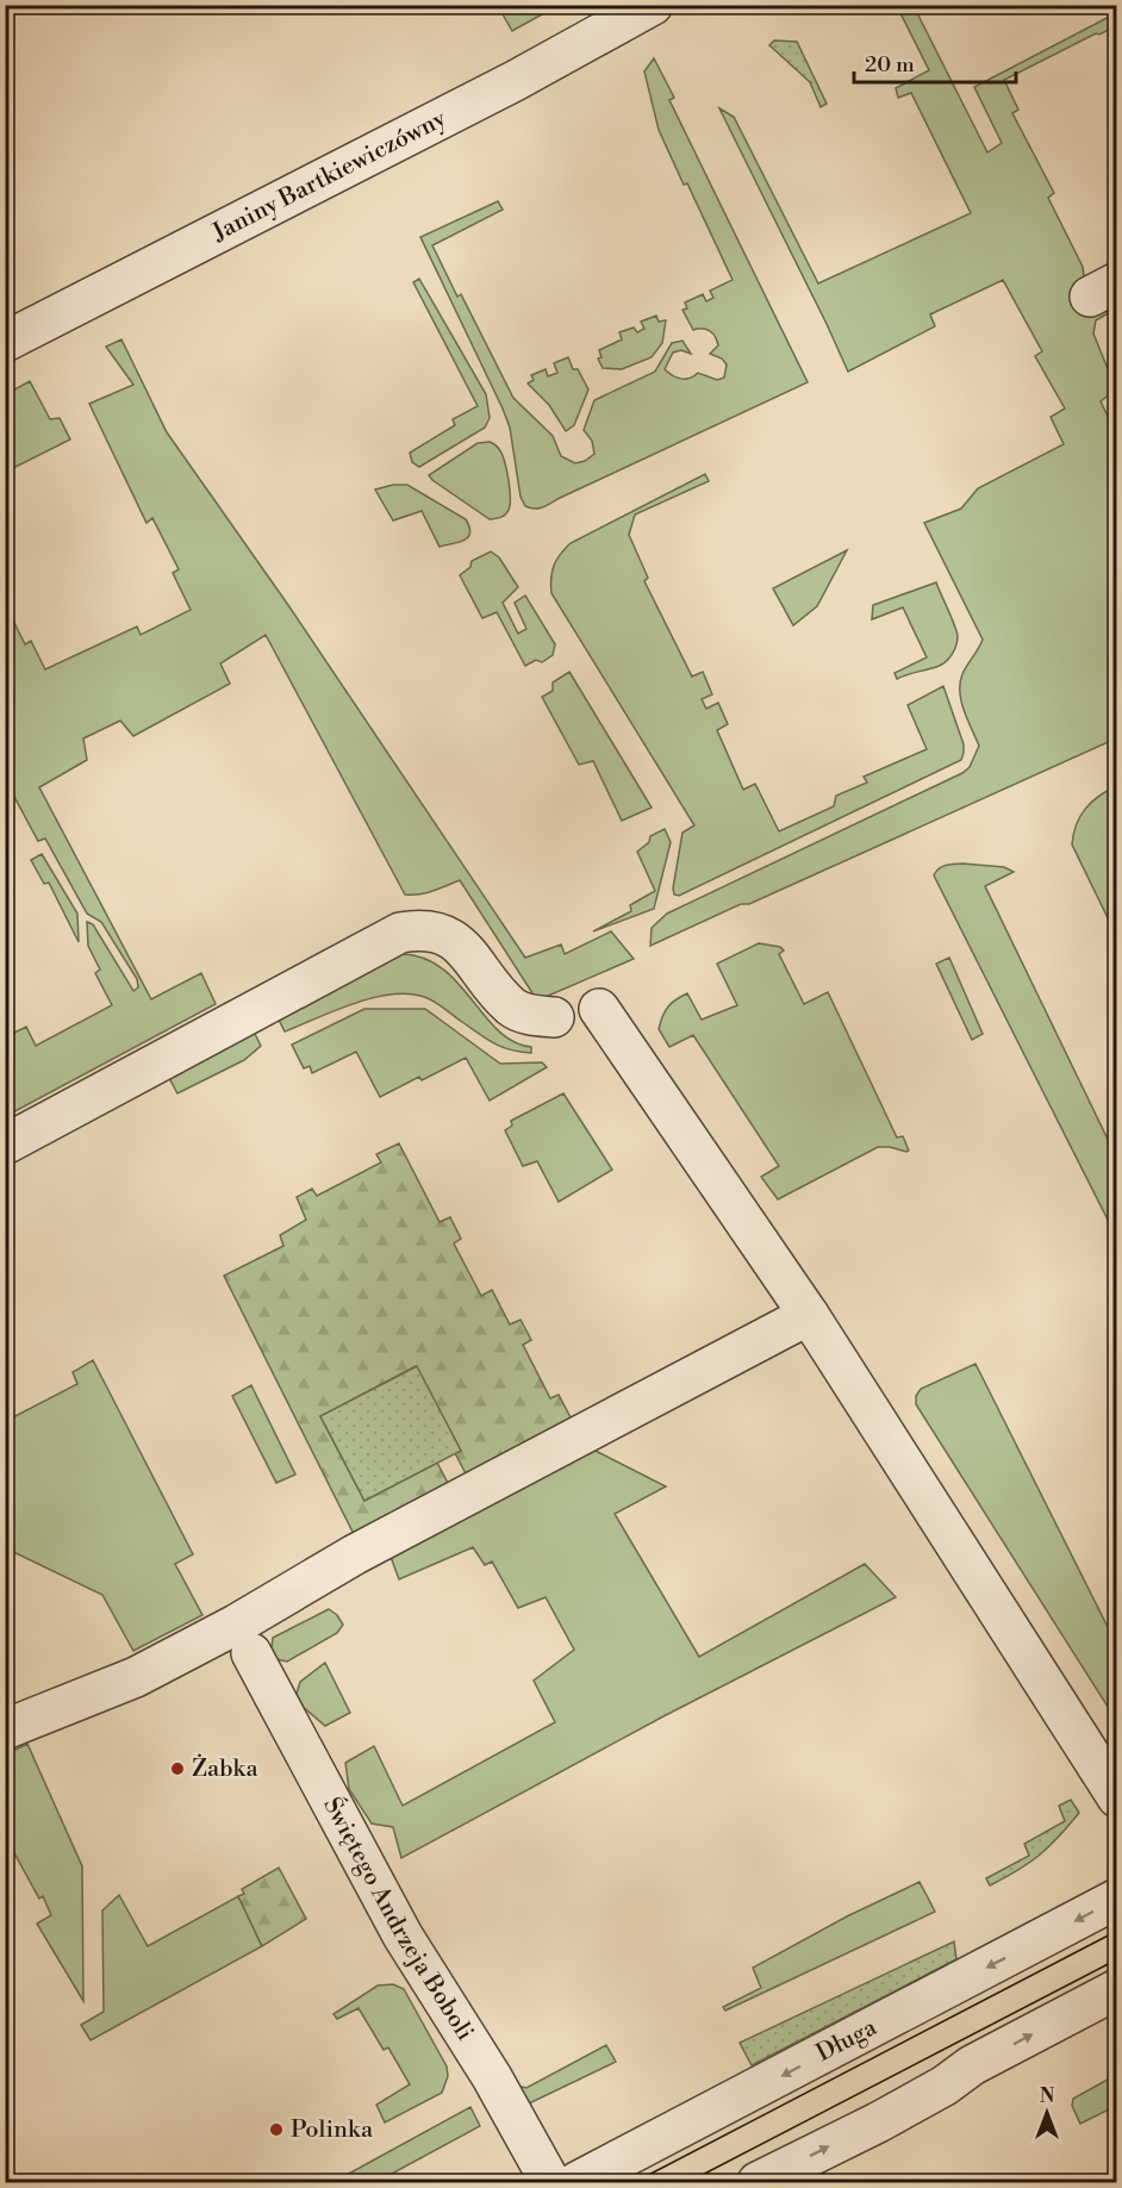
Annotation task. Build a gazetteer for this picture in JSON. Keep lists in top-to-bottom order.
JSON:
{
  "streets": {
    "street": ["Janiny Bartkiewiczówny", "Świętego Andrzeja Boboli", "Długa"]
  },
  "places": ["Żabka", "Polinka"],
  "scale_bar": "20 m",
  "north": "top"
}
